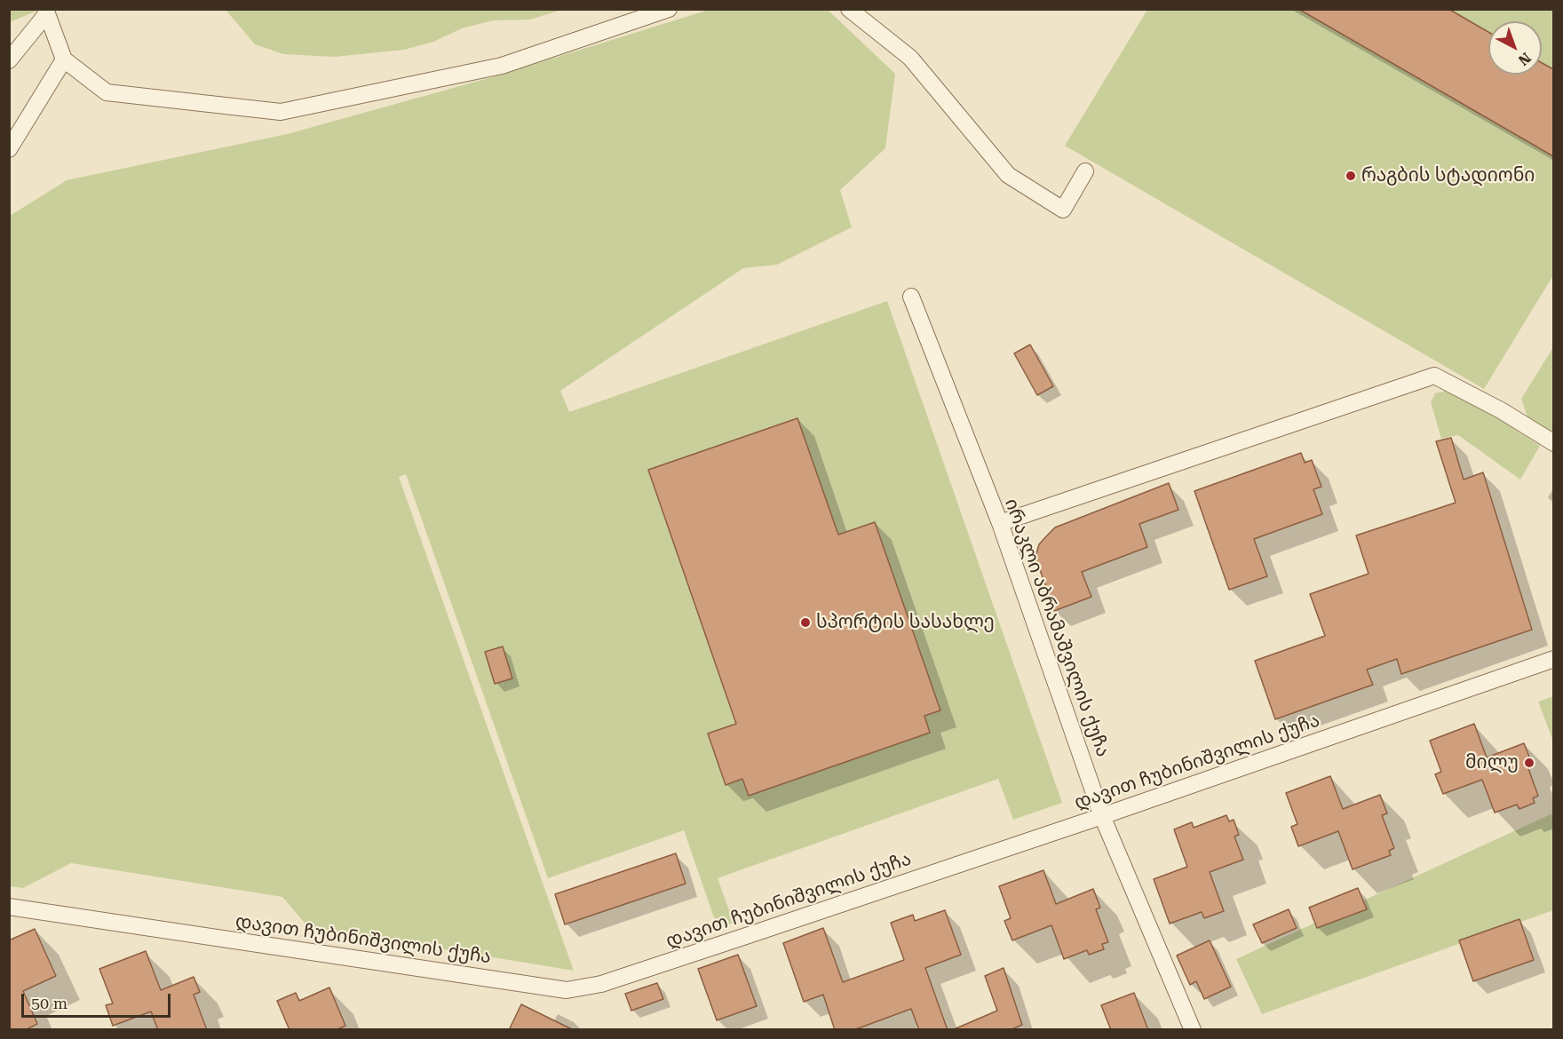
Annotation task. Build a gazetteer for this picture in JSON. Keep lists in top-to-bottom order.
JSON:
{
  "streets": {
    "street": ["ირაკლი აბრამაშვილის ქუჩა", "დავით ჩუბინიშვილის ქუჩა"]
  },
  "crossings": [
    ["ირაკლი აბრამაშვილის ქუჩა", "დავით ჩუბინიშვილის ქუჩა"]
  ],
  "places": ["რაგბის სტადიონი", "სპორტის სასახლე", "მილუ"],
  "scale_bar": "50 m",
  "north": "bottom right"
}
